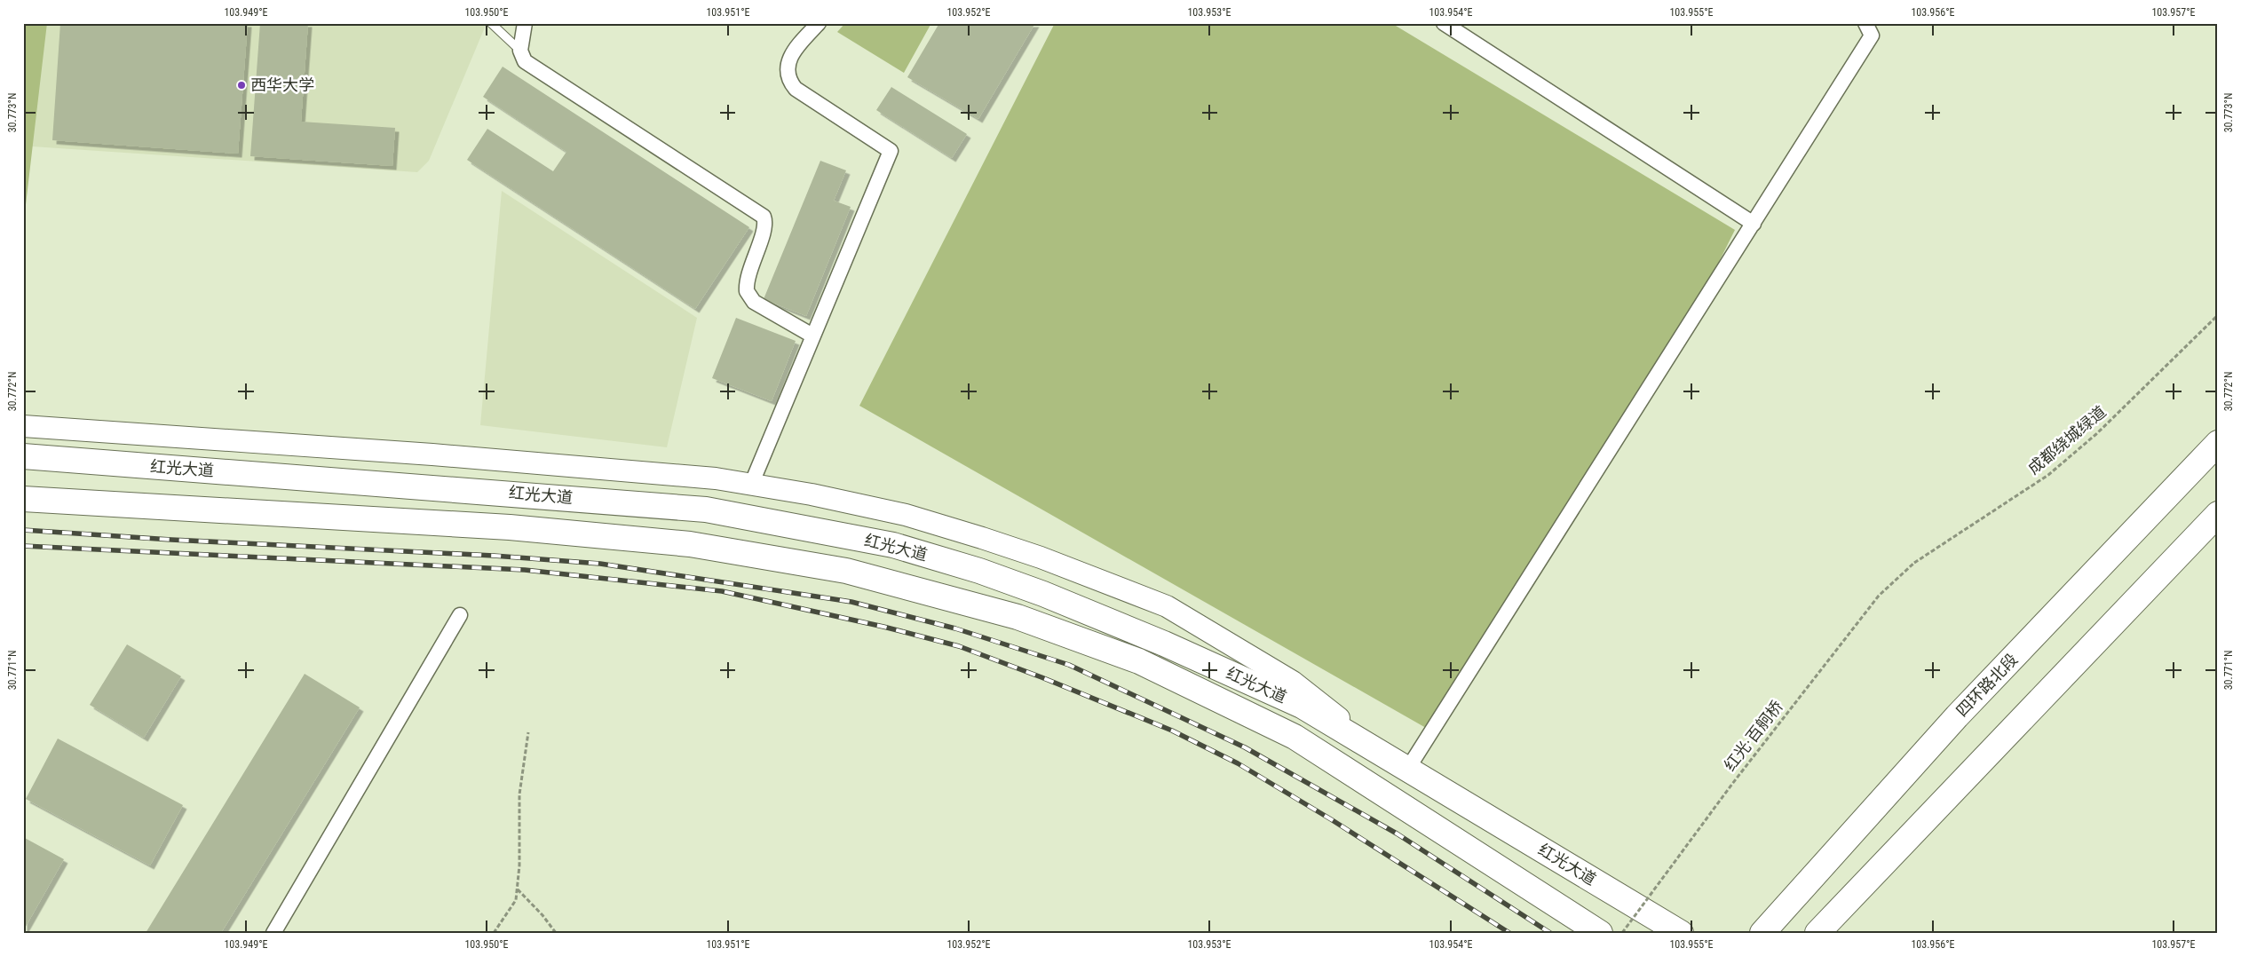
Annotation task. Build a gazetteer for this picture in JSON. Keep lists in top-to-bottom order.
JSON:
{
  "streets": {
    "highway": ["红光大道", "四环路北段"],
    "path": ["成都绕城绿道", "红光·百舸桥"]
  },
  "crossings": [
    ["成都绕城绿道", "红光·百舸桥"]
  ],
  "places": ["西华大学"],
  "coordinates": [
    "103.949°E",
    "103.950°E",
    "103.951°E",
    "103.952°E",
    "103.953°E",
    "103.954°E",
    "103.955°E",
    "103.956°E",
    "103.957°E",
    "30.773°N",
    "30.772°N",
    "30.771°N"
  ]
}
